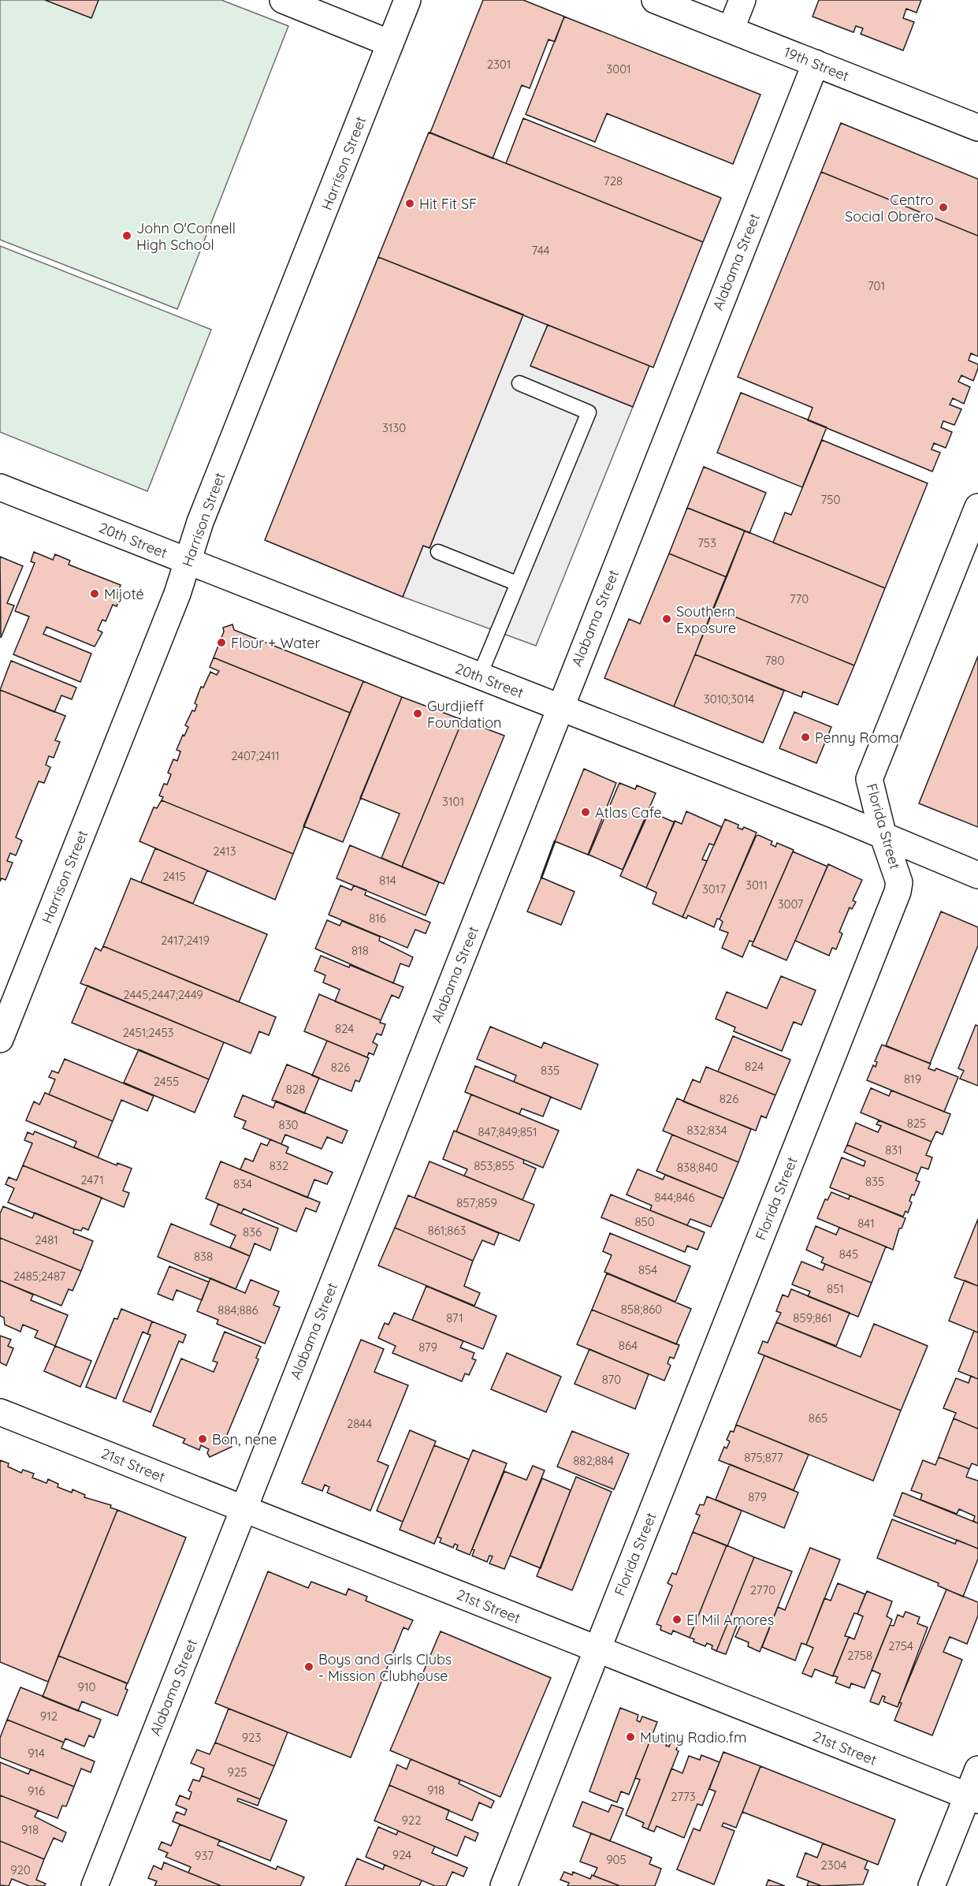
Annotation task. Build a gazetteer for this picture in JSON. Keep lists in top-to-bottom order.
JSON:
{
  "streets": {
    "street": [
      "19th Street",
      "Harrison Street",
      "Alabama Street",
      "20th Street",
      "Florida Street",
      "21st Street"
    ]
  },
  "crossings": [
    ["19th Street", "Alabama Street"],
    ["Harrison Street", "20th Street"],
    ["Alabama Street", "20th Street"],
    ["Alabama Street", "21st Street"],
    ["20th Street", "Florida Street"],
    ["Florida Street", "21st Street"]
  ],
  "places": [
    "Hit Fit SF",
    "Centro Social Obrero",
    "John O'Connell High School",
    "Mijoté",
    "Southern Exposure",
    "Flour + Water",
    "Gurdjieff Foundation",
    "Penny Roma",
    "Atlas Cafe",
    "Bon, nene",
    "El Mil Amores",
    "Boys and Girls Clubs - Mission Clubhouse",
    "Mutiny Radio.fm"
  ],
  "house_numbers": [
    "2301",
    "3001",
    "728",
    "744",
    "701",
    "3130",
    "750",
    "753",
    "770",
    "780",
    "3010;3014",
    "2407;2411",
    "3101",
    "2413",
    "2415",
    "814",
    "3011",
    "3017",
    "3007",
    "816",
    "2417;2419",
    "818",
    "2445;2447;2449",
    "824",
    "2451;2453",
    "824",
    "826",
    "835",
    "819",
    "2455",
    "828",
    "826",
    "825",
    "830",
    "832;834",
    "847;849;851",
    "831",
    "832",
    "853;855",
    "838;840",
    "2471",
    "835",
    "834",
    "844;846",
    "857;859",
    "850",
    "841",
    "861;863",
    "836",
    "2481",
    "845",
    "838",
    "854",
    "2485;2487",
    "851",
    "858;860",
    "884;886",
    "871",
    "859;861",
    "864",
    "879",
    "870",
    "865",
    "2844",
    "875;877",
    "882;884",
    "879",
    "2770",
    "2754",
    "2758",
    "910",
    "912",
    "923",
    "914",
    "925",
    "918",
    "916",
    "2773",
    "922",
    "918",
    "924",
    "937",
    "905",
    "2304",
    "920"
  ]
}
